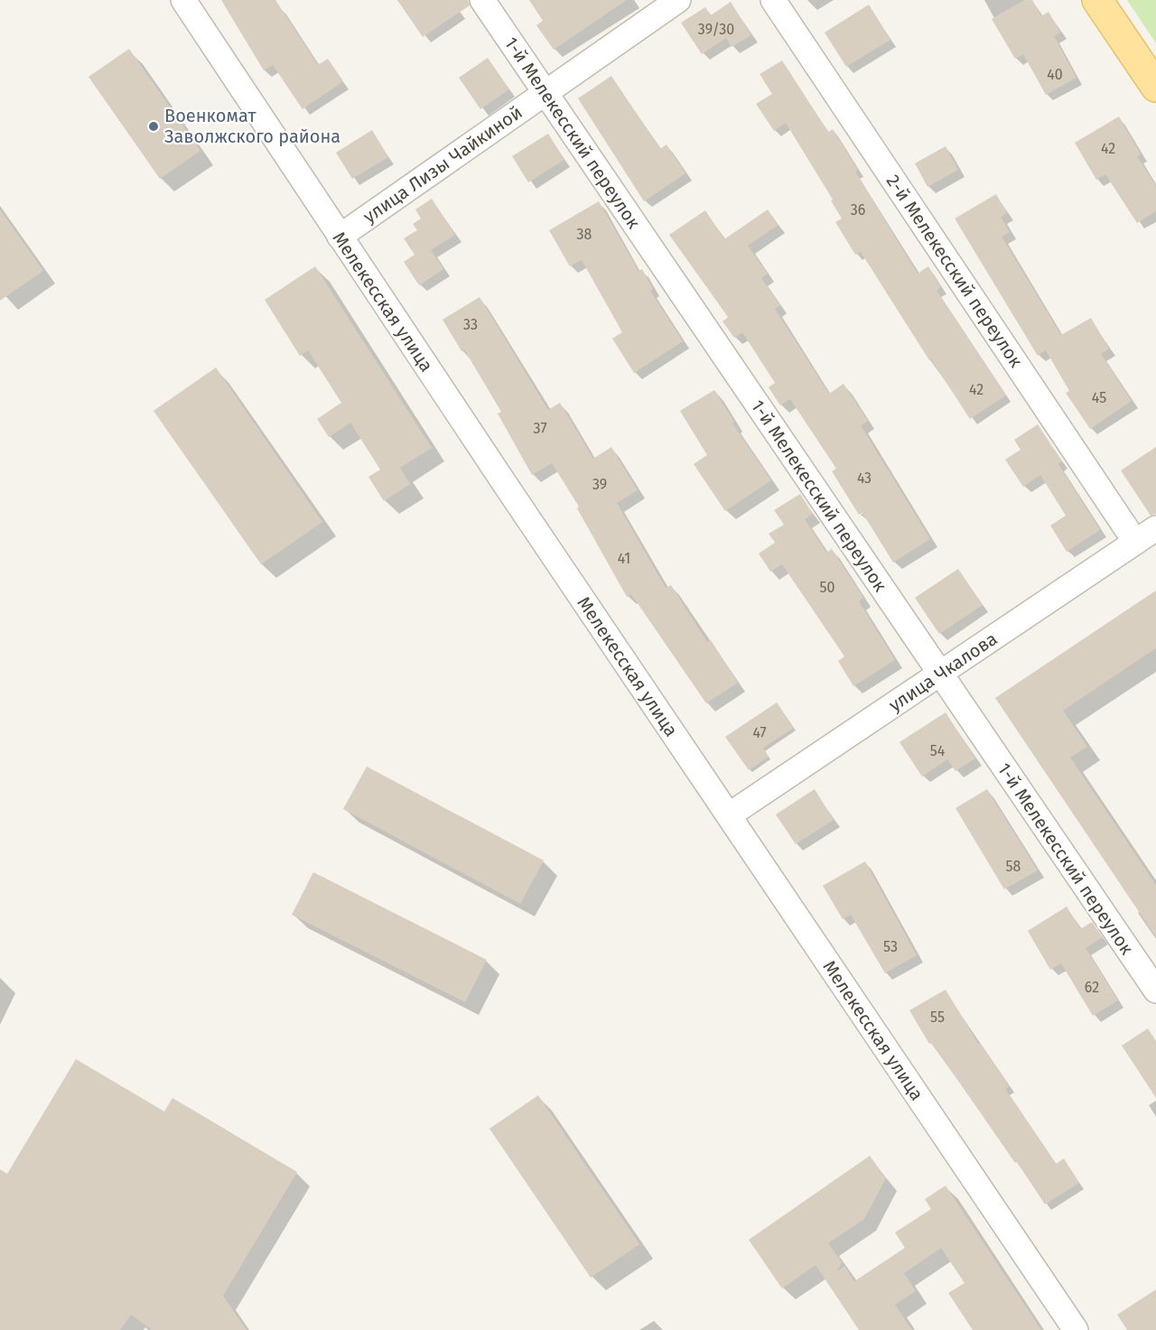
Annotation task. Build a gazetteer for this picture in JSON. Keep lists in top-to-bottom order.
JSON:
{
  "streets": {
    "street": [
      "1-й Мелекесский переулок",
      "улица Лизы Чайкиной",
      "2-й Мелекесский переулок",
      "Мелекесская улица",
      "улица Чкалова"
    ]
  },
  "crossings": [
    ["1-й Мелекесский переулок", "улица Лизы Чайкиной"],
    ["1-й Мелекесский переулок", "улица Чкалова"],
    ["улица Лизы Чайкиной", "Мелекесская улица"],
    ["2-й Мелекесский переулок", "улица Чкалова"],
    ["Мелекесская улица", "улица Чкалова"]
  ],
  "places": ["Военкомат Заволжского района"],
  "house_numbers": [
    "39/30",
    "40",
    "42",
    "36",
    "38",
    "33",
    "42",
    "45",
    "37",
    "43",
    "39",
    "41",
    "50",
    "47",
    "54",
    "58",
    "53",
    "62",
    "55"
  ]
}
